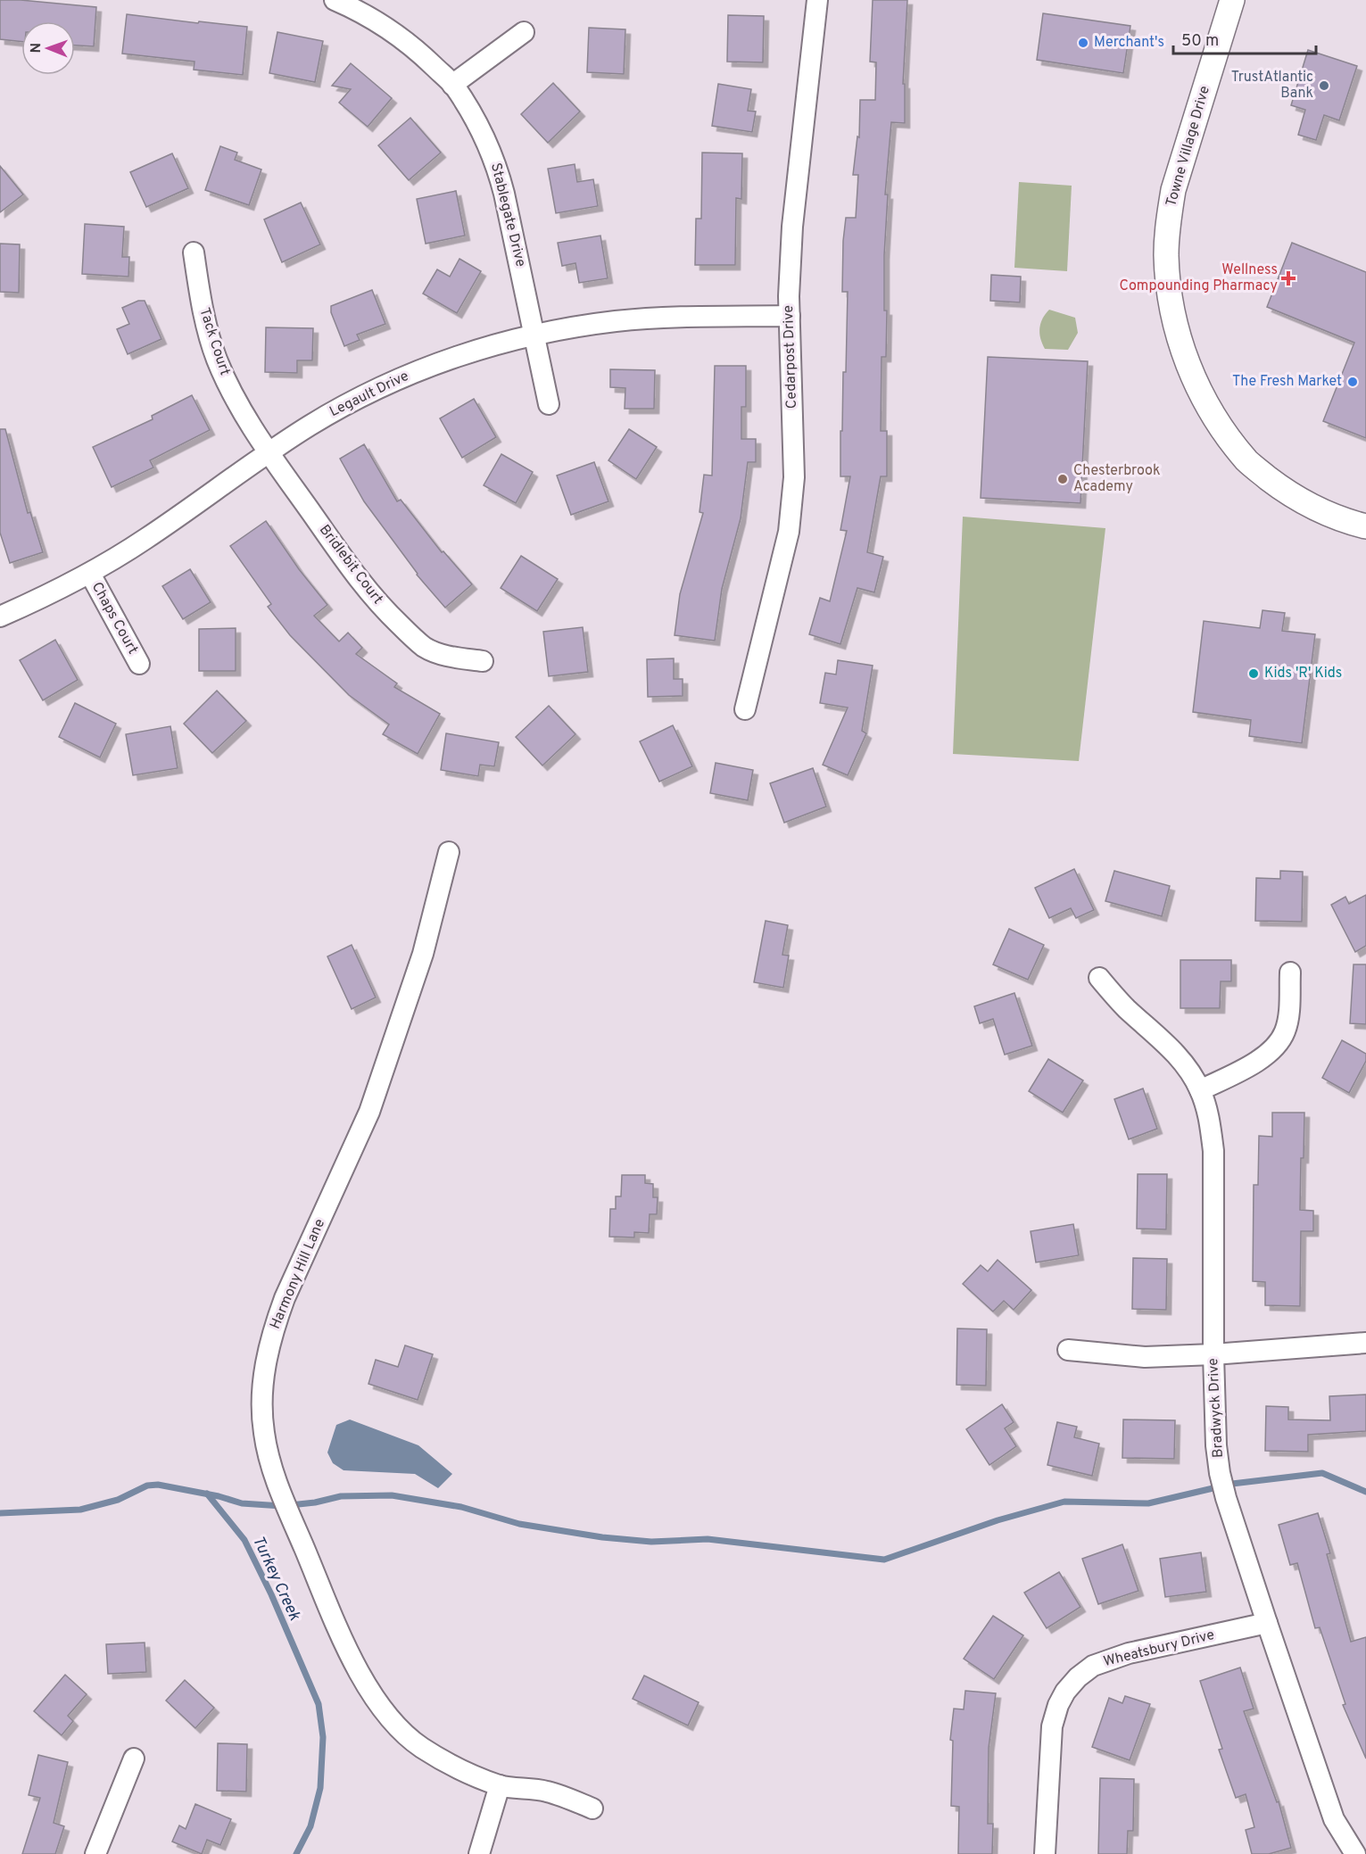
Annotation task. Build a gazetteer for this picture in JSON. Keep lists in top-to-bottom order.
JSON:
{
  "streets": {
    "street": [
      "Towne Village Drive",
      "Stablegate Drive",
      "Tack Court",
      "Cedarpost Drive",
      "Legault Drive",
      "Bridlebit Court",
      "Chaps Court",
      "Harmony Hill Lane",
      "Bradwyck Drive",
      "Wheatsbury Drive"
    ]
  },
  "crossings": [
    ["Stablegate Drive", "Legault Drive"],
    ["Tack Court", "Legault Drive"],
    ["Tack Court", "Bridlebit Court"],
    ["Cedarpost Drive", "Legault Drive"],
    ["Legault Drive", "Bridlebit Court"],
    ["Legault Drive", "Chaps Court"],
    ["Bradwyck Drive", "Wheatsbury Drive"]
  ],
  "water": ["Turkey Creek"],
  "places": {
    "other": [
      "Merchant's",
      "TrustAtlantic Bank",
      "The Fresh Market",
      "Chesterbrook Academy",
      "Kids 'R' Kids"
    ],
    "health": ["Wellness Compounding Pharmacy"]
  },
  "scale_bar": "50 m",
  "north": "left"
}
